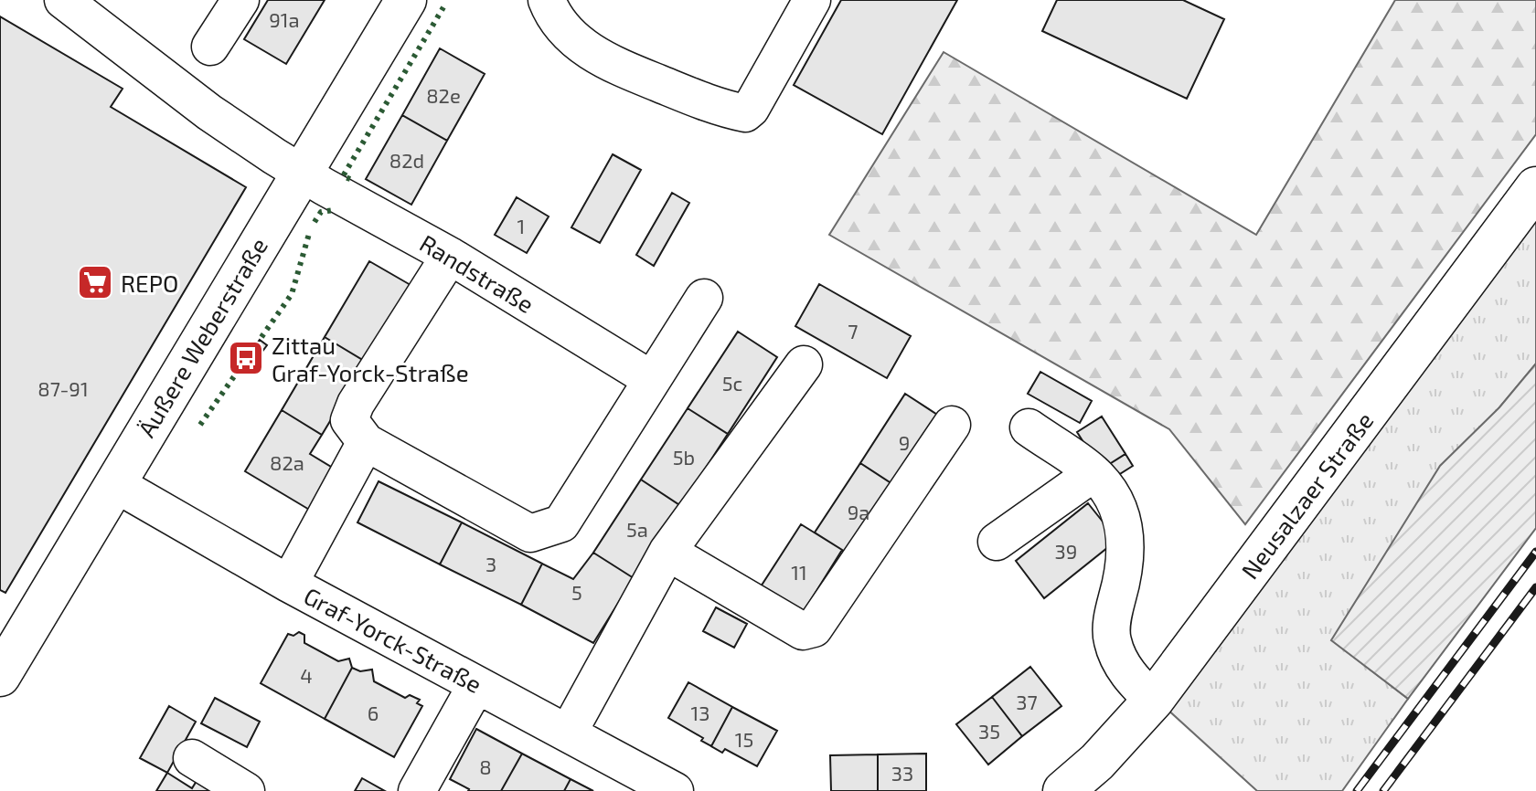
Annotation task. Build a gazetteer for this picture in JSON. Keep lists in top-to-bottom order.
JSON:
{
  "streets": {
    "main road": ["Äußere Weberstraße", "Neusalzaer Straße"],
    "street": ["Randstraße", "Graf-Yorck-Straße"]
  },
  "crossings": [
    ["Randstraße", "Äußere Weberstraße"],
    ["Äußere Weberstraße", "Graf-Yorck-Straße"]
  ],
  "places": {
    "supermarket": ["REPO"],
    "bus stop": ["Zittau Graf-Yorck-Straße"]
  },
  "house_numbers": [
    "91a",
    "82e",
    "82d",
    "1",
    "7",
    "5c",
    "87-91",
    "9",
    "5b",
    "82a",
    "9a",
    "5a",
    "39",
    "3",
    "11",
    "5",
    "4",
    "37",
    "6",
    "13",
    "35",
    "15",
    "8",
    "33"
  ]
}
